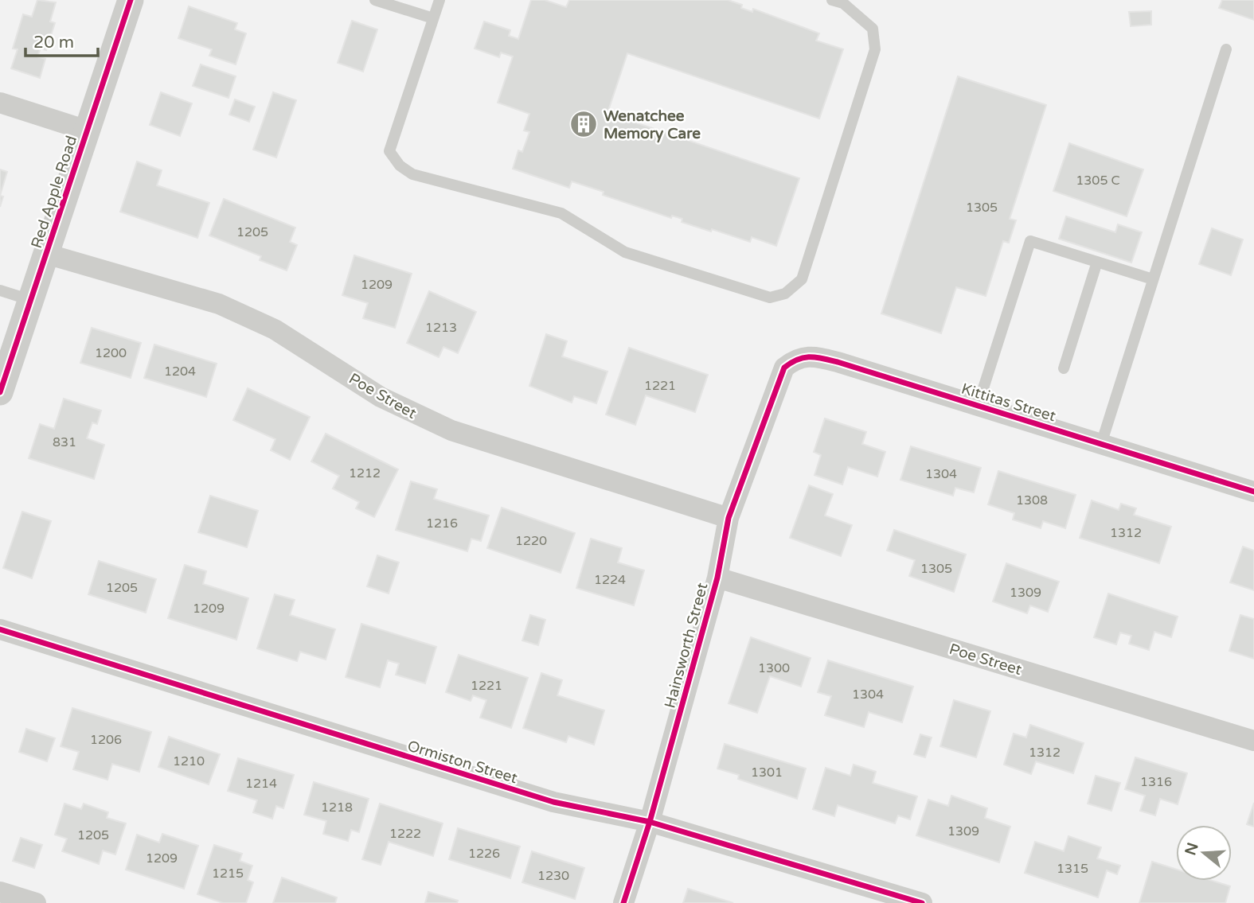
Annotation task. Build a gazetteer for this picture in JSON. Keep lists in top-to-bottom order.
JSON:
{
  "streets": {
    "street": [
      "Red Apple Road",
      "Poe Street",
      "Kittitas Street",
      "Hainsworth Street",
      "Ormiston Street"
    ]
  },
  "crossings": [
    ["Red Apple Road", "Poe Street"],
    ["Poe Street", "Hainsworth Street"],
    ["Kittitas Street", "Hainsworth Street"],
    ["Hainsworth Street", "Ormiston Street"]
  ],
  "places": {
    "building": ["Wenatchee Memory Care"]
  },
  "house_numbers": [
    "1305 C",
    "1305",
    "1205",
    "1209",
    "1213",
    "1200",
    "1204",
    "1221",
    "831",
    "1212",
    "1304",
    "1308",
    "1216",
    "1312",
    "1220",
    "1305",
    "1224",
    "1205",
    "1309",
    "1209",
    "1300",
    "1221",
    "1304",
    "1206",
    "1312",
    "1210",
    "1301",
    "1316",
    "1214",
    "1218",
    "1309",
    "1222",
    "1205",
    "1226",
    "1209",
    "1315",
    "1215",
    "1230"
  ],
  "scale_bar": "20 m",
  "north": "left"
}
